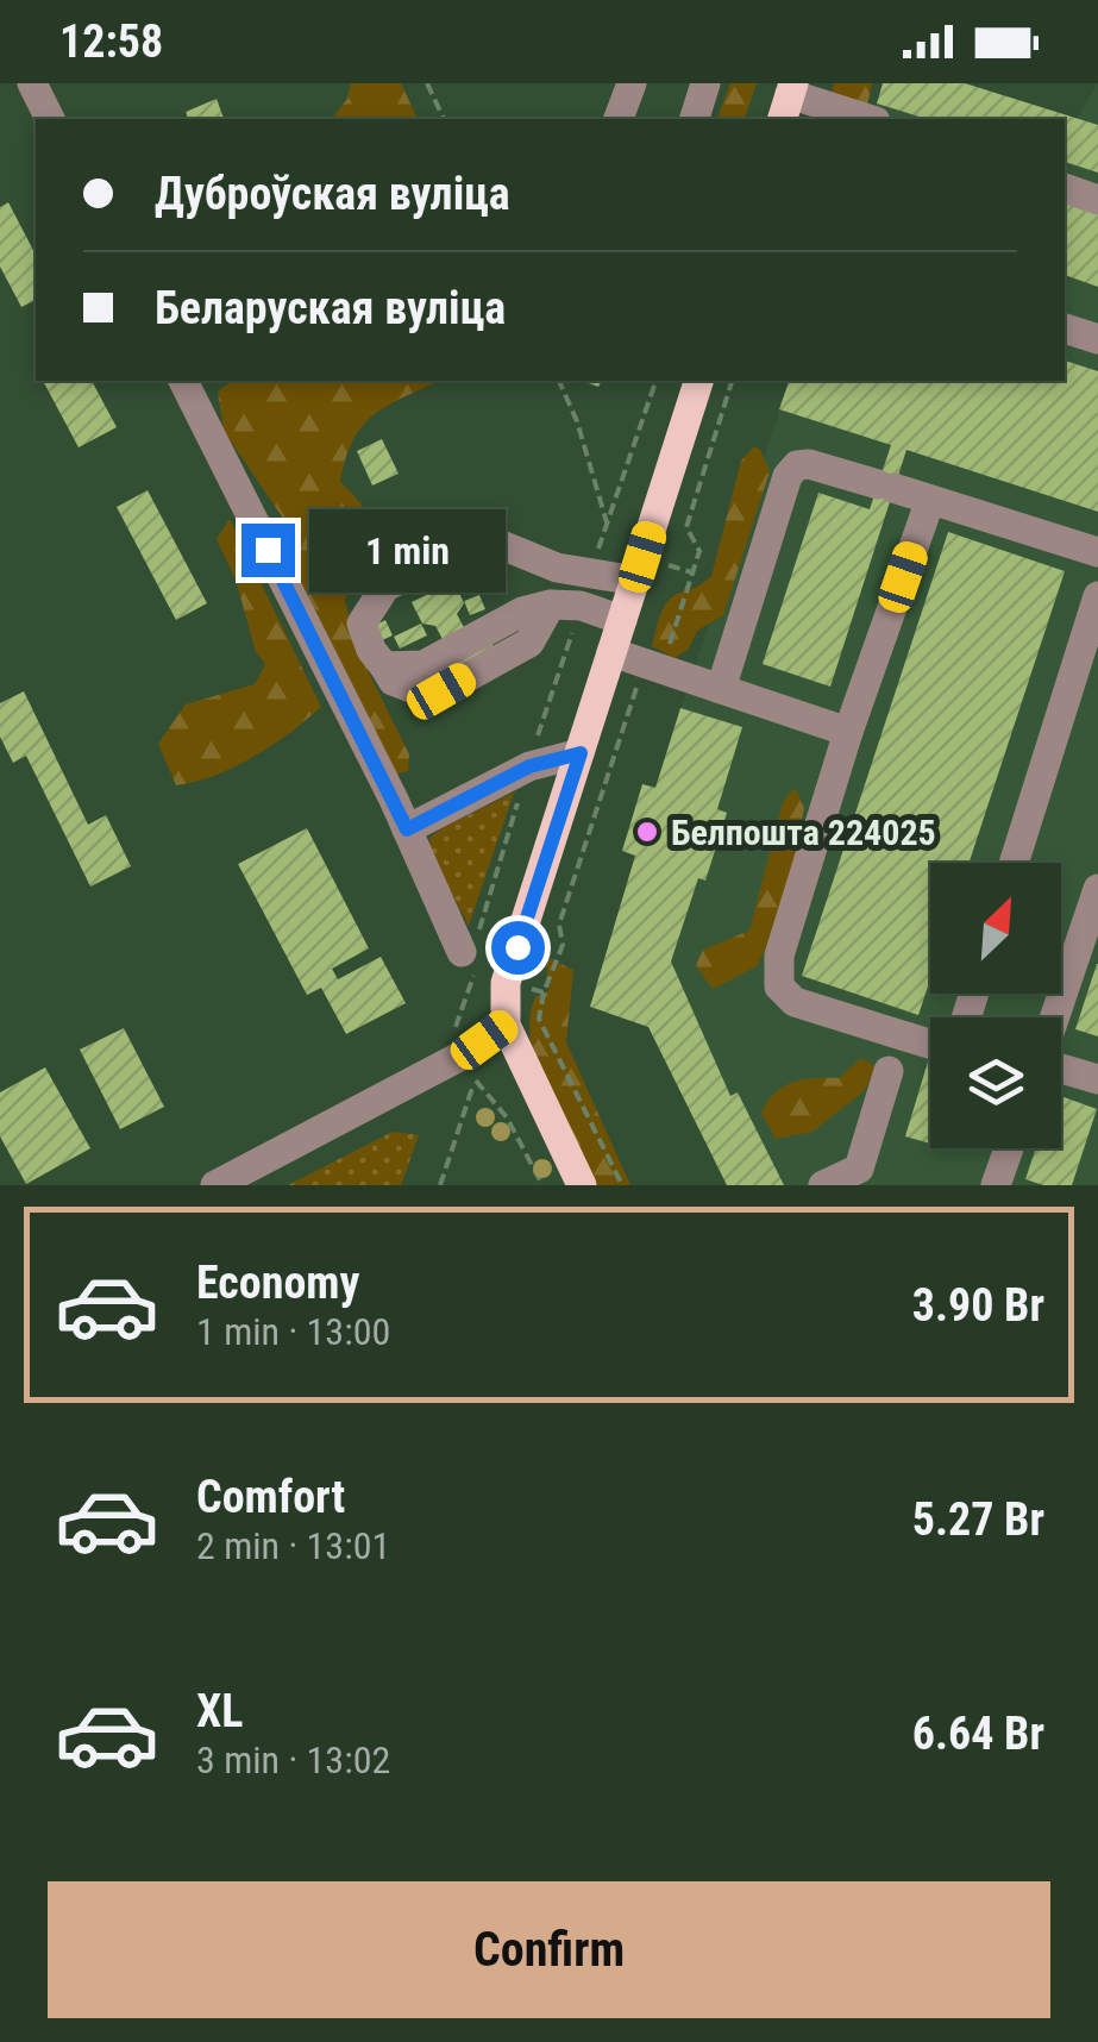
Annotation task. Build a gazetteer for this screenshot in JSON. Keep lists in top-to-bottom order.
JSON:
{
  "places": ["Белпошта 224025"],
  "north": "top right",
  "page": {
    "status": "12:58",
    "banner": ["Дуброўская вуліца", "Беларуская вуліца"],
    "bubble": "1 min",
    "list": [
      {
        "name": "Economy",
        "note": "1 min · 13:00",
        "value": "3.90 Br"
      },
      {
        "name": "Comfort",
        "note": "2 min · 13:01",
        "value": "5.27 Br"
      },
      {
        "name": "XL",
        "note": "3 min · 13:02",
        "value": "6.64 Br"
      }
    ],
    "buttons": "Confirm"
  }
}
